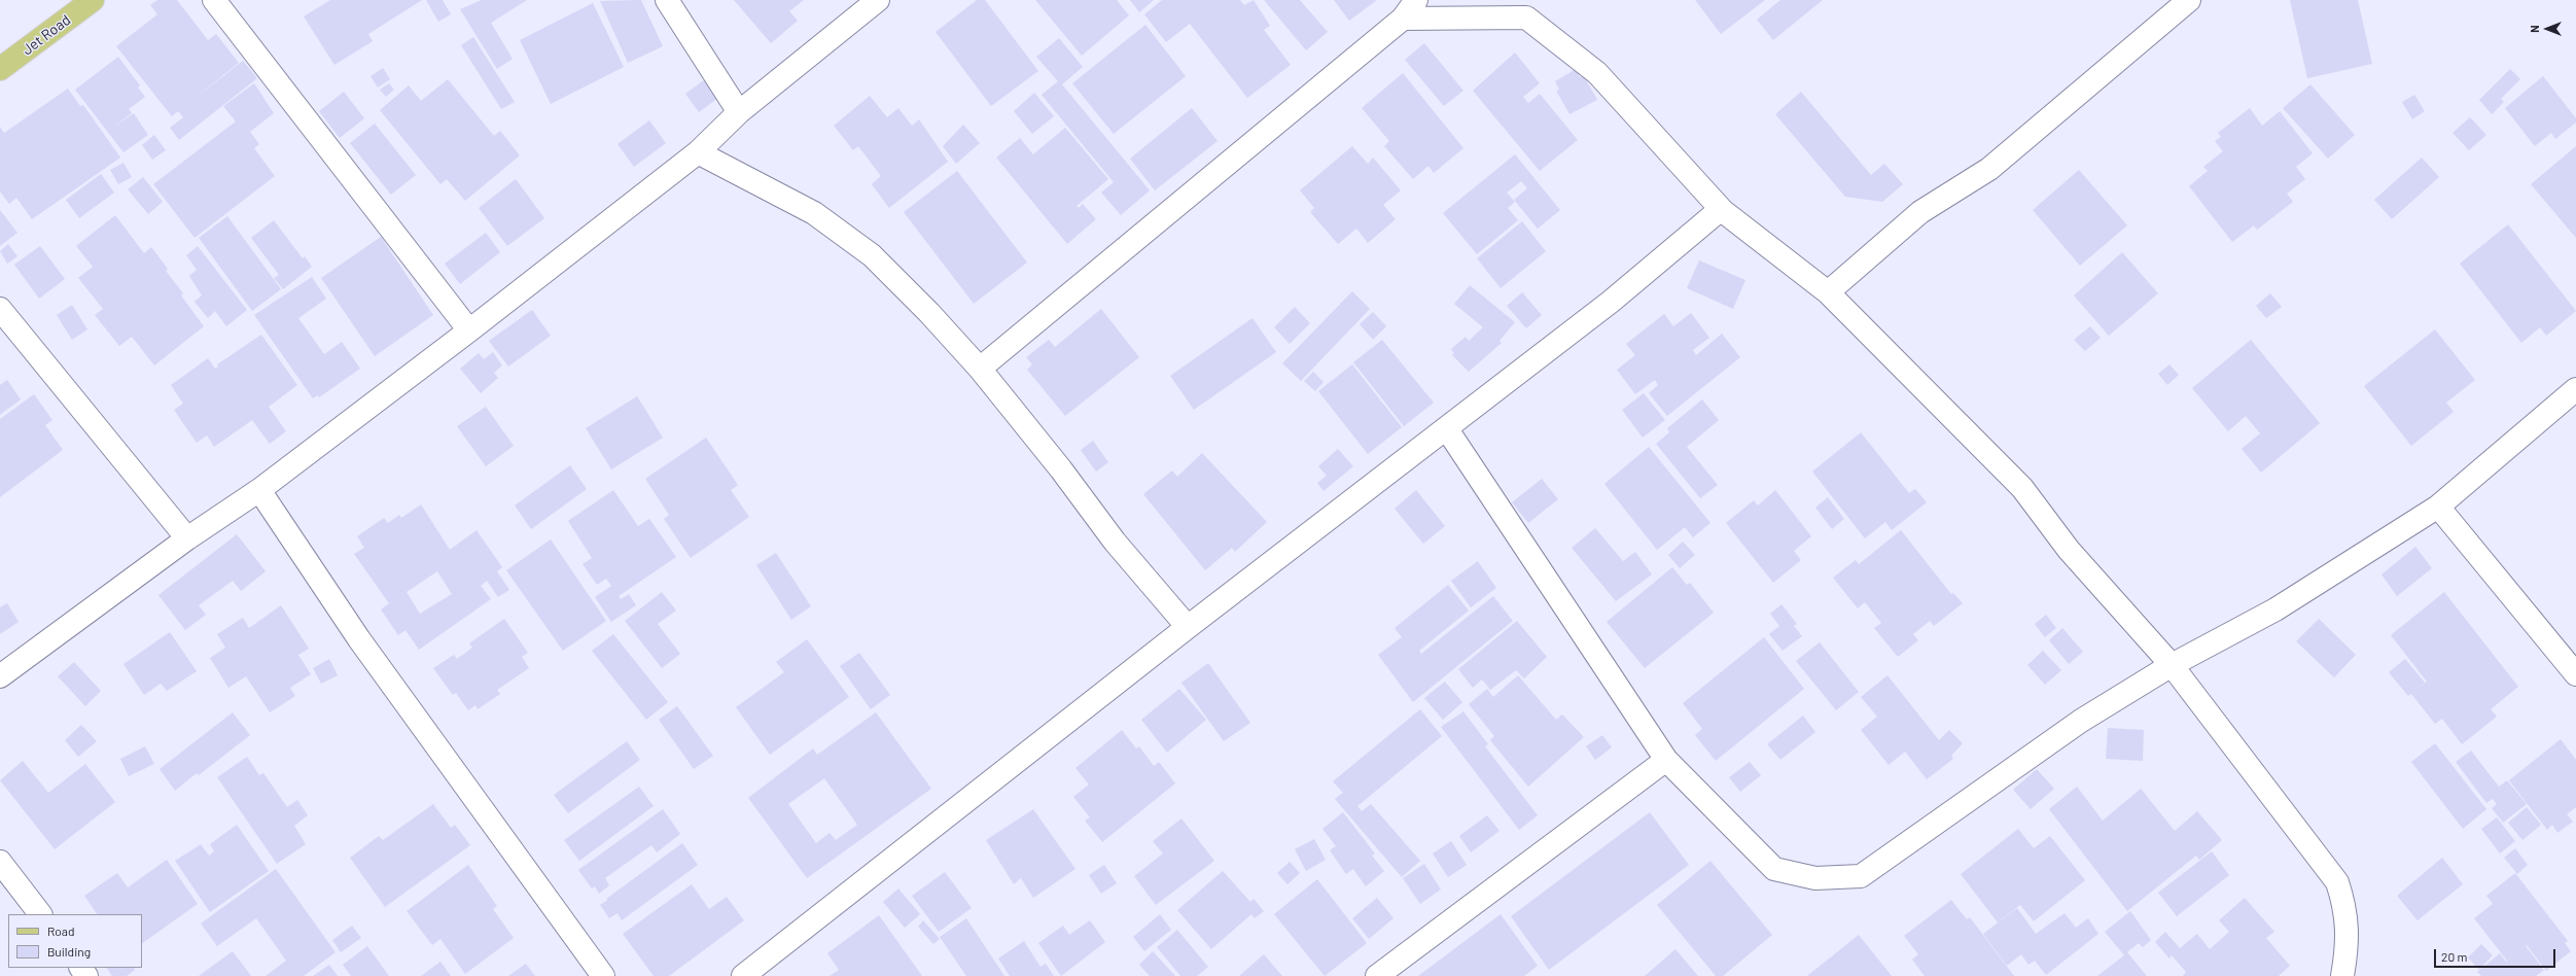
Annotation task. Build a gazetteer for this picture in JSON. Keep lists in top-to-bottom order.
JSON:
{
  "streets": {
    "main road": ["Jet Road"]
  },
  "legend": ["Road", "Building"],
  "scale_bar": "20 m",
  "north": "left"
}
